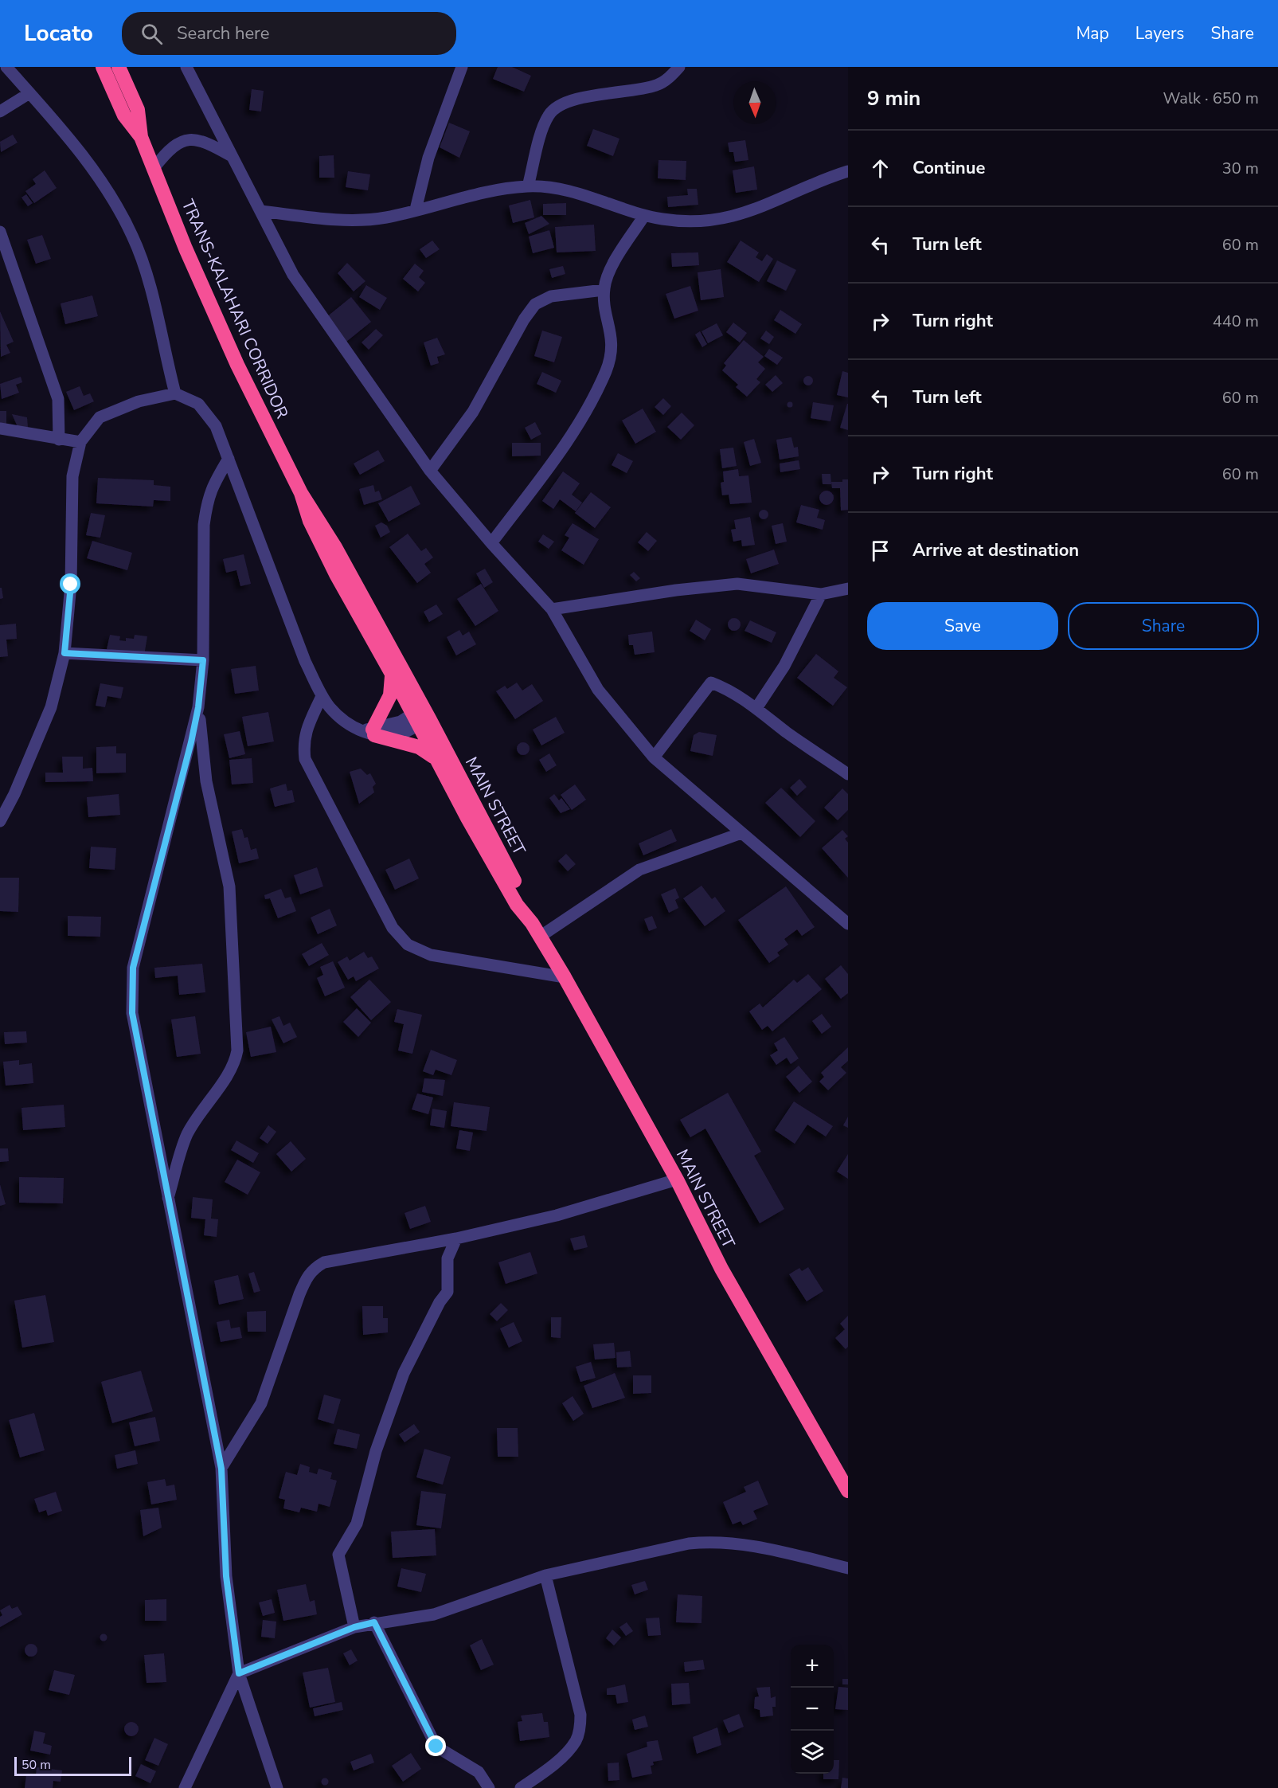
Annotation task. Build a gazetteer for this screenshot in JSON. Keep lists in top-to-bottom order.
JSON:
{
  "streets": {
    "highway": ["TRANS-KALAHARI CORRIDOR", "MAIN STREET"]
  },
  "crossings": [
    ["TRANS-KALAHARI CORRIDOR", "MAIN STREET"]
  ],
  "scale_bar": "50 m",
  "north": "bottom",
  "page": {
    "header": "Locato",
    "search": "Search here",
    "nav": ["Map", "Layers", "Share"],
    "heading": ["9 min", "Walk · 650 m"],
    "list": [
      ["Continue", "30 m"],
      ["Turn left", "60 m"],
      ["Turn right", "440 m"],
      ["Turn left", "60 m"],
      ["Turn right", "60 m"],
      "Arrive at destination"
    ],
    "buttons": ["Save", "Share"],
    "map_buttons": ["+", "−"],
    "scale": "50 m"
  }
}
